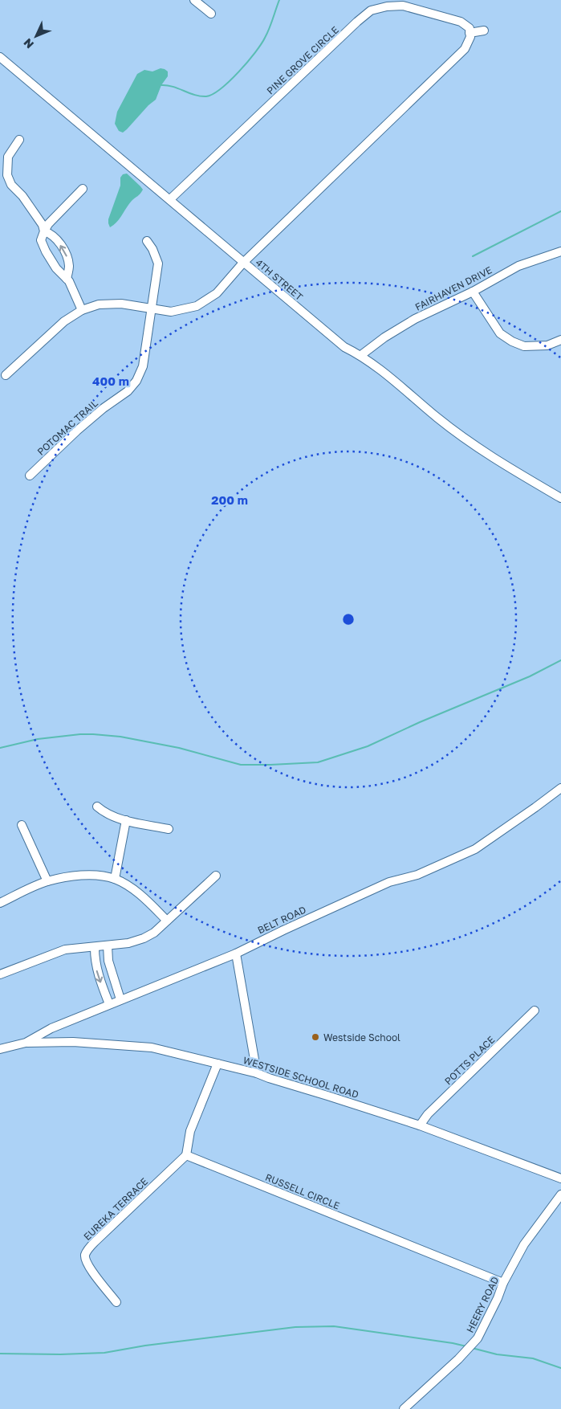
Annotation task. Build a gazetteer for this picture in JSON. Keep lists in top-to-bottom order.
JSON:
{
  "streets": {
    "street": [
      "PINE GROVE CIRCLE",
      "4TH STREET",
      "FAIRHAVEN DRIVE",
      "POTOMAC TRAIL",
      "BELT ROAD",
      "POTTS PLACE",
      "WESTSIDE SCHOOL ROAD",
      "RUSSELL CIRCLE",
      "EUREKA TERRACE",
      "HEERY ROAD"
    ]
  },
  "crossings": [
    ["PINE GROVE CIRCLE", "4TH STREET"],
    ["4TH STREET", "FAIRHAVEN DRIVE"],
    ["BELT ROAD", "WESTSIDE SCHOOL ROAD"],
    ["POTTS PLACE", "WESTSIDE SCHOOL ROAD"],
    ["RUSSELL CIRCLE", "EUREKA TERRACE"],
    ["RUSSELL CIRCLE", "HEERY ROAD"]
  ],
  "places": ["Westside School"],
  "north": "bottom left",
  "rings": ["400 m", "200 m"]
}
